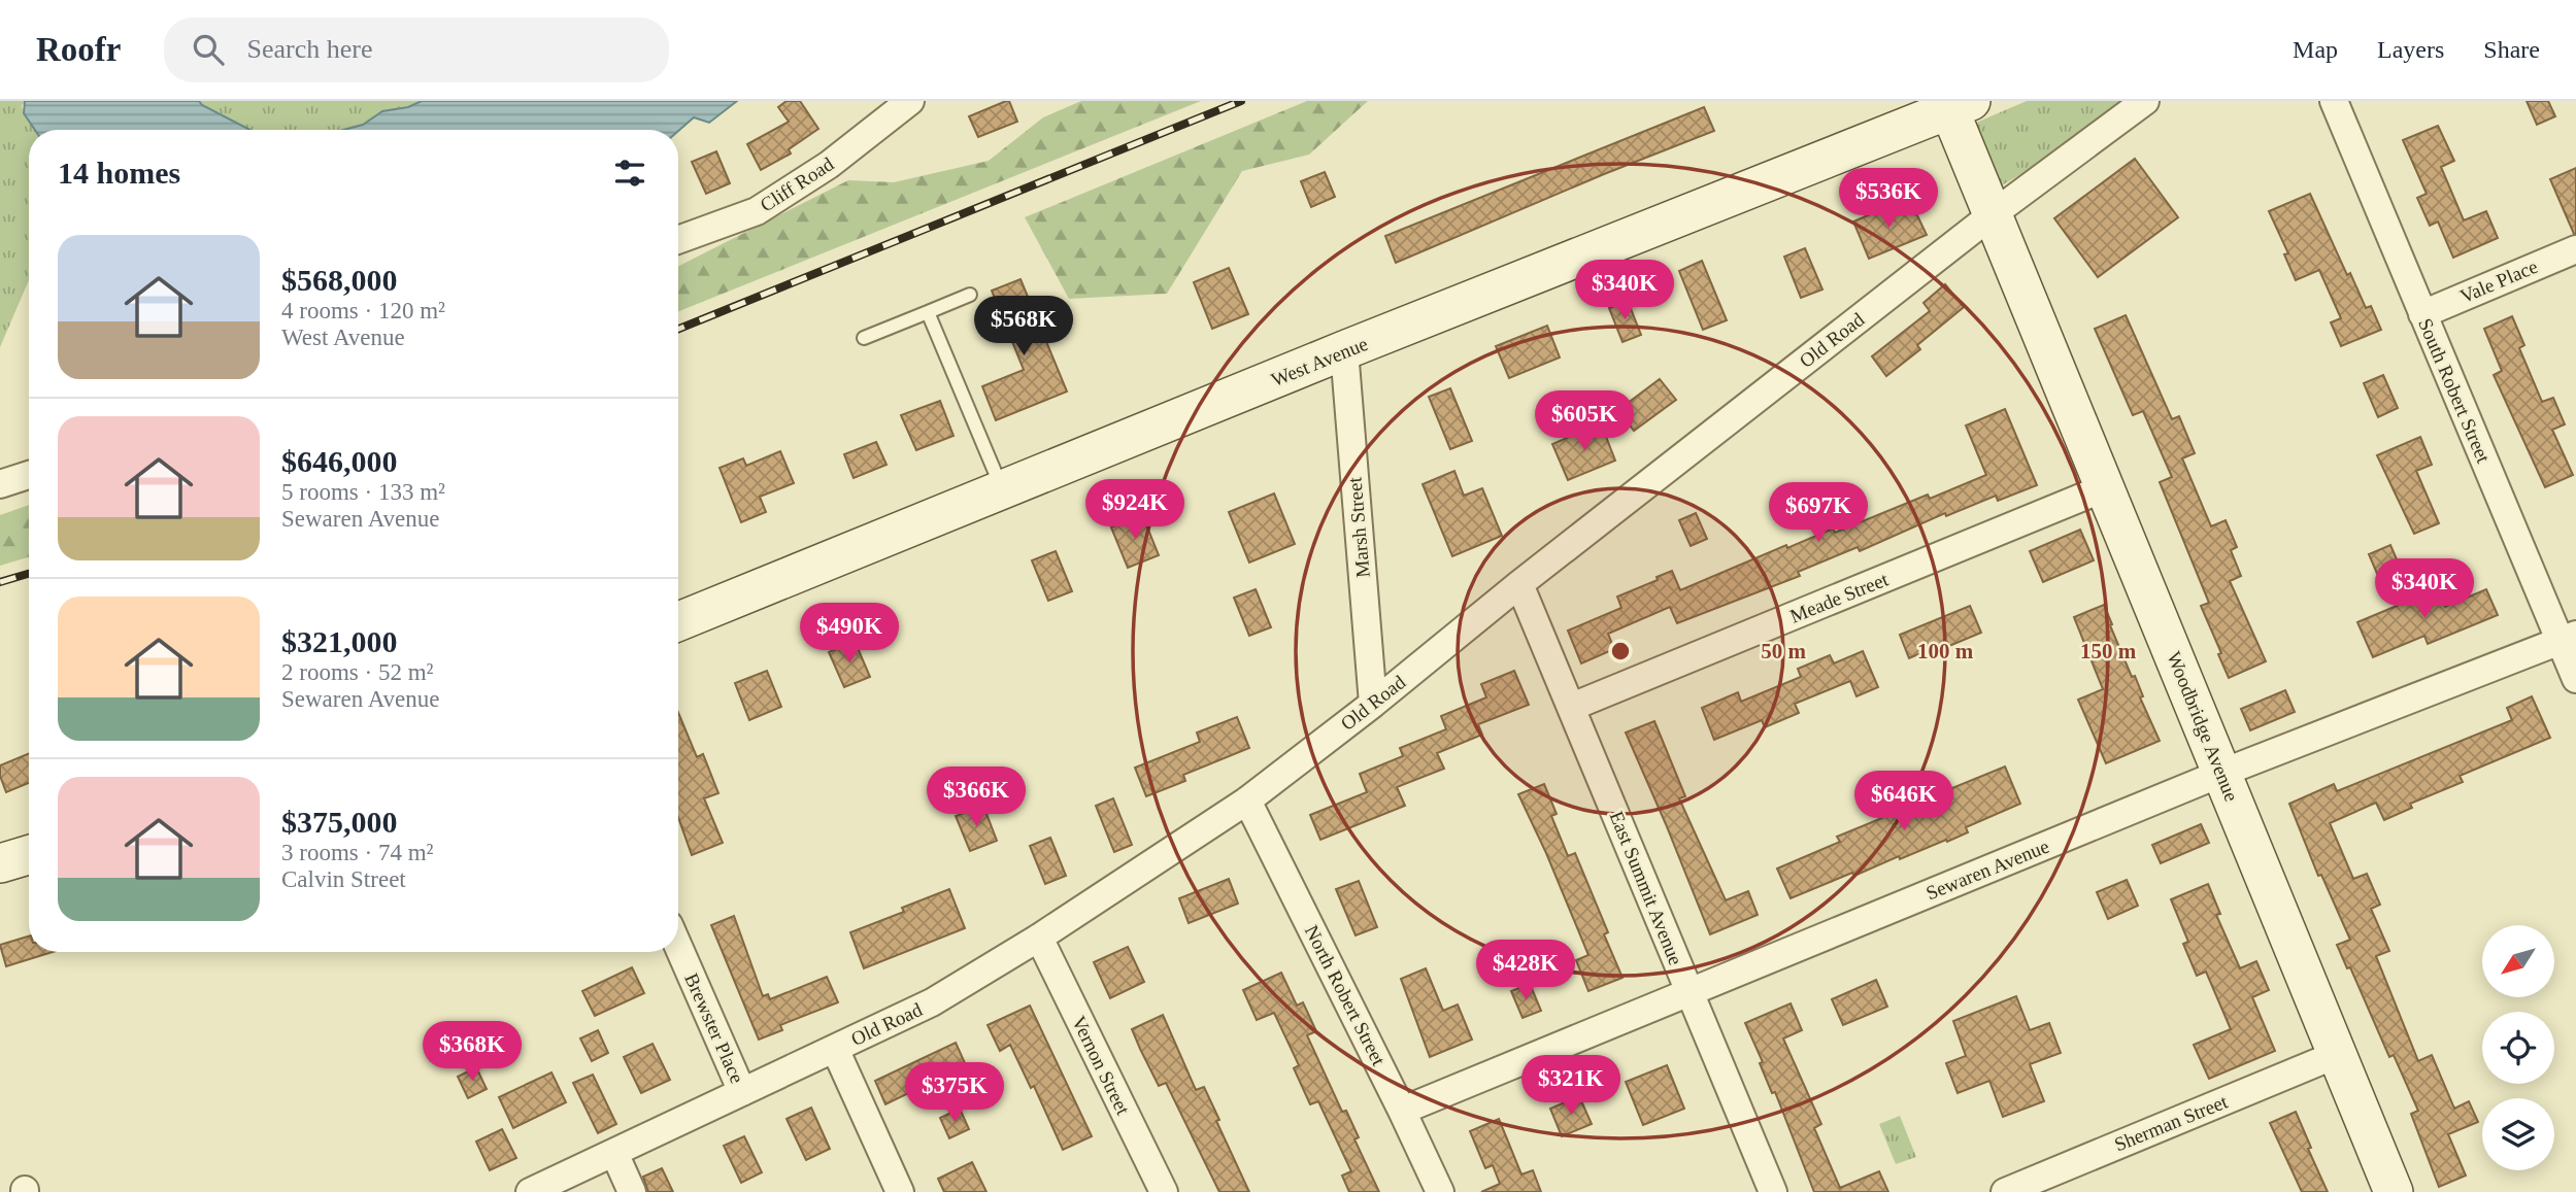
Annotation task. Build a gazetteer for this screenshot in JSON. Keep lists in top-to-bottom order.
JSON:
{
  "streets": {
    "street": [
      "Cliff Road",
      "Vale Place",
      "Old Road",
      "West Avenue",
      "South Robert Street",
      "Marsh Street",
      "Meade Street",
      "Woodbridge Avenue",
      "Sewaren Avenue",
      "East Summit Avenue",
      "North Robert Street",
      "Brewster Place",
      "Vernon Street",
      "Sherman Street"
    ]
  },
  "crossings": [
    ["Vale Place", "South Robert Street"],
    ["Old Road", "Marsh Street"],
    ["Old Road", "Woodbridge Avenue"],
    ["Old Road", "East Summit Avenue"],
    ["Old Road", "North Robert Street"],
    ["Old Road", "Brewster Place"],
    ["Old Road", "Vernon Street"],
    ["West Avenue", "Marsh Street"],
    ["West Avenue", "Woodbridge Avenue"],
    ["South Robert Street", "Sewaren Avenue"],
    ["Meade Street", "Woodbridge Avenue"],
    ["Meade Street", "East Summit Avenue"],
    ["Woodbridge Avenue", "Sewaren Avenue"],
    ["Woodbridge Avenue", "Sherman Street"],
    ["Sewaren Avenue", "East Summit Avenue"],
    ["Sewaren Avenue", "North Robert Street"]
  ],
  "north": "bottom left",
  "page": {
    "header": "Roofr",
    "search": "Search here",
    "nav": ["Map", "Layers", "Share"],
    "heading": "14 homes",
    "price": [
      "$536K",
      "$340K",
      "$568K",
      "$605K",
      "$924K",
      "$697K",
      "$340K",
      "$490K",
      "$366K",
      "$646K",
      "$428K",
      "$368K",
      "$321K",
      "$375K"
    ],
    "list": [
      {
        "name": "$568,000",
        "note": "4 rooms · 120 m² · West Avenue"
      },
      {
        "name": "$646,000",
        "note": "5 rooms · 133 m² · Sewaren Avenue"
      },
      {
        "name": "$321,000",
        "note": "2 rooms · 52 m² · Sewaren Avenue"
      },
      {
        "name": "$375,000",
        "note": "3 rooms · 74 m² · Calvin Street"
      }
    ]
  },
  "rings": ["50 m", "100 m", "150 m"]
}
